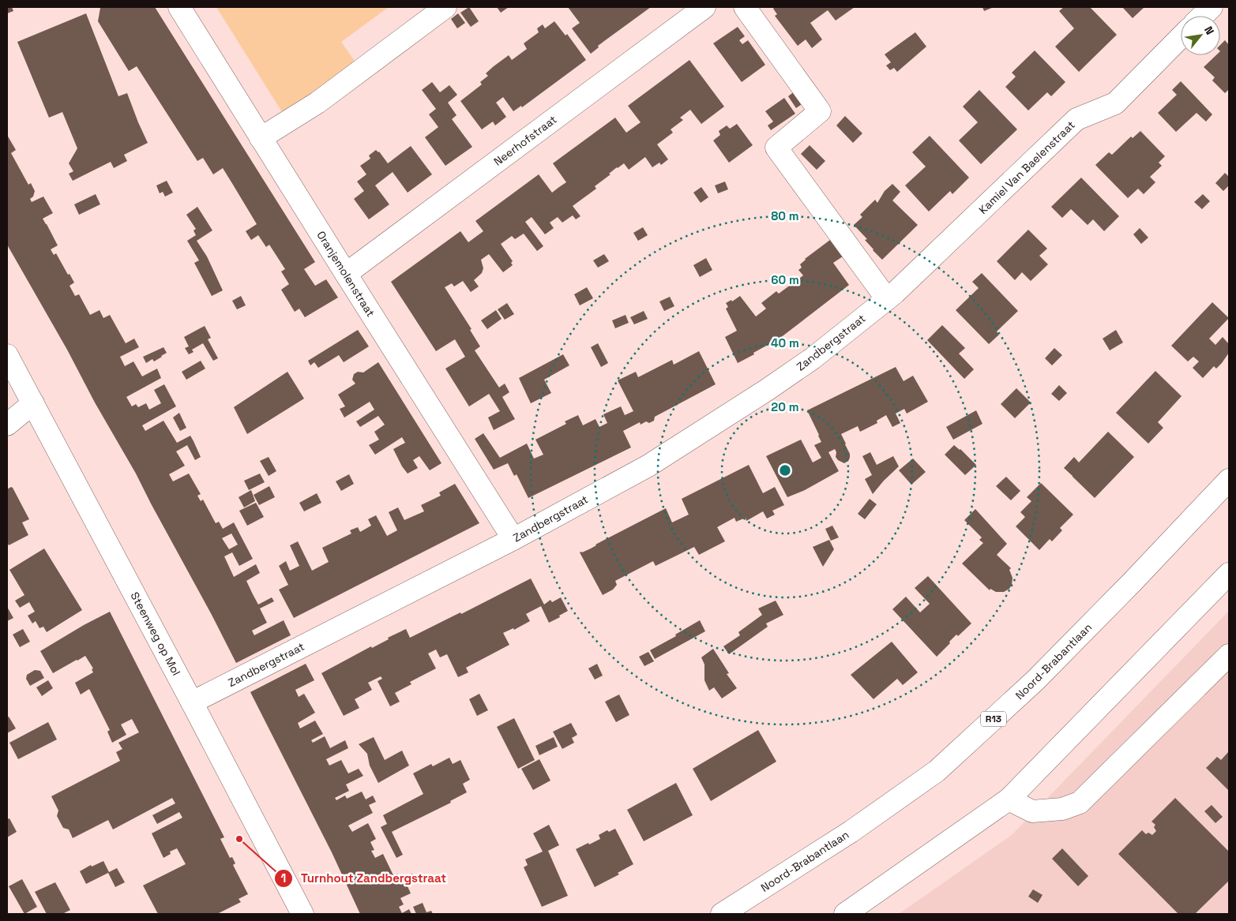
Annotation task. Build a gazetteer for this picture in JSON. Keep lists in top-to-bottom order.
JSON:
{
  "streets": {
    "street": [
      "Neerhofstraat",
      "Kamiel Van Baelenstraat",
      "Oranjemolenstraat",
      "Zandbergstraat",
      "Steenweg op Mol",
      "Noord-Brabantlaan",
      "R13"
    ]
  },
  "crossings": [
    ["Neerhofstraat", "Oranjemolenstraat"],
    ["Kamiel Van Baelenstraat", "Zandbergstraat"],
    ["Oranjemolenstraat", "Zandbergstraat"],
    ["Zandbergstraat", "Steenweg op Mol"]
  ],
  "places": ["Turnhout Zandbergstraat"],
  "north": "top right",
  "rings": [
    "80 m",
    "60 m",
    "40 m",
    "20 m"
  ]
}
